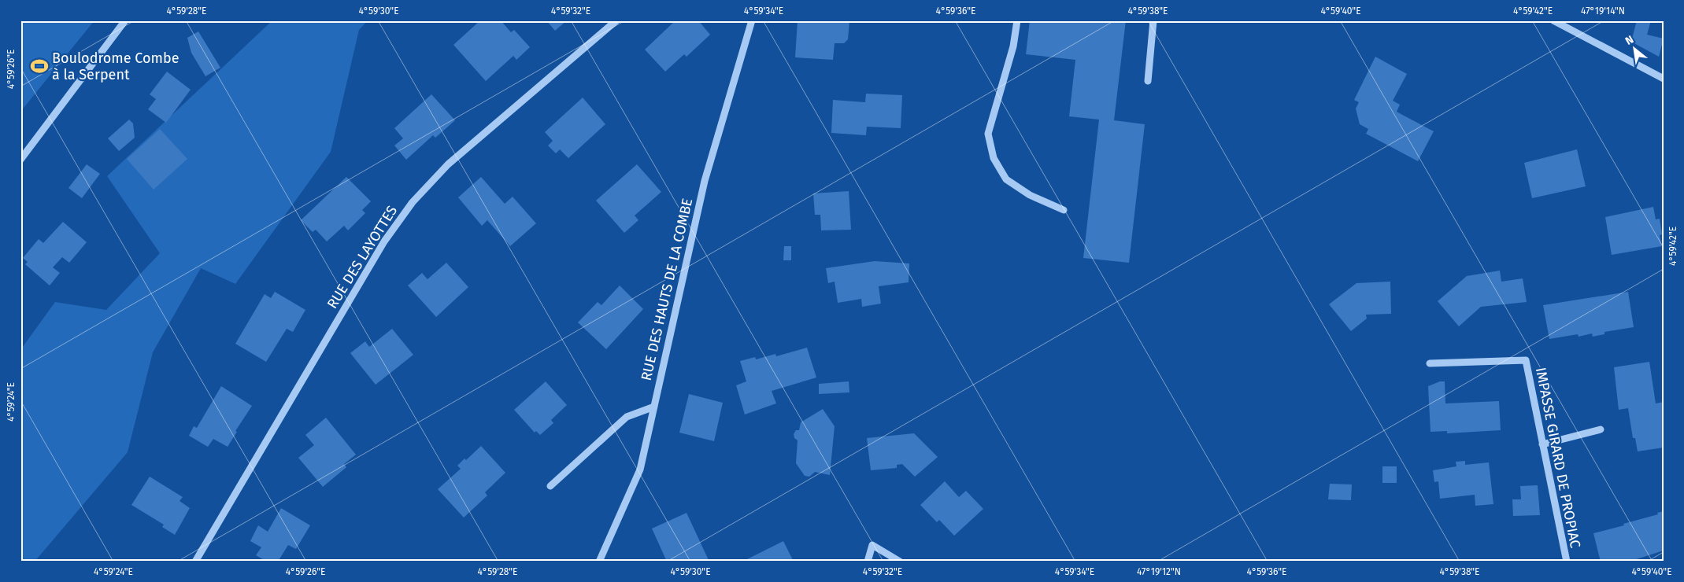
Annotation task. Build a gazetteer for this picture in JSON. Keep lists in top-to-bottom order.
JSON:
{
  "streets": {
    "street": ["RUE DES LAYOTTES", "RUE DES HAUTS DE LA COMBE", "IMPASSE GIRARD DE PROPIAC"]
  },
  "places": {
    "sports": ["Boulodrome Combe à la Serpent"]
  },
  "north": "top left",
  "coordinates": [
    "4°59'28\"E",
    "4°59'30\"E",
    "4°59'32\"E",
    "4°59'34\"E",
    "4°59'36\"E",
    "4°59'38\"E",
    "4°59'40\"E",
    "4°59'42\"E",
    "47°19'14\"N",
    "4°59'26\"E",
    "4°59'24\"E",
    "47°19'12\"N"
  ]
}
